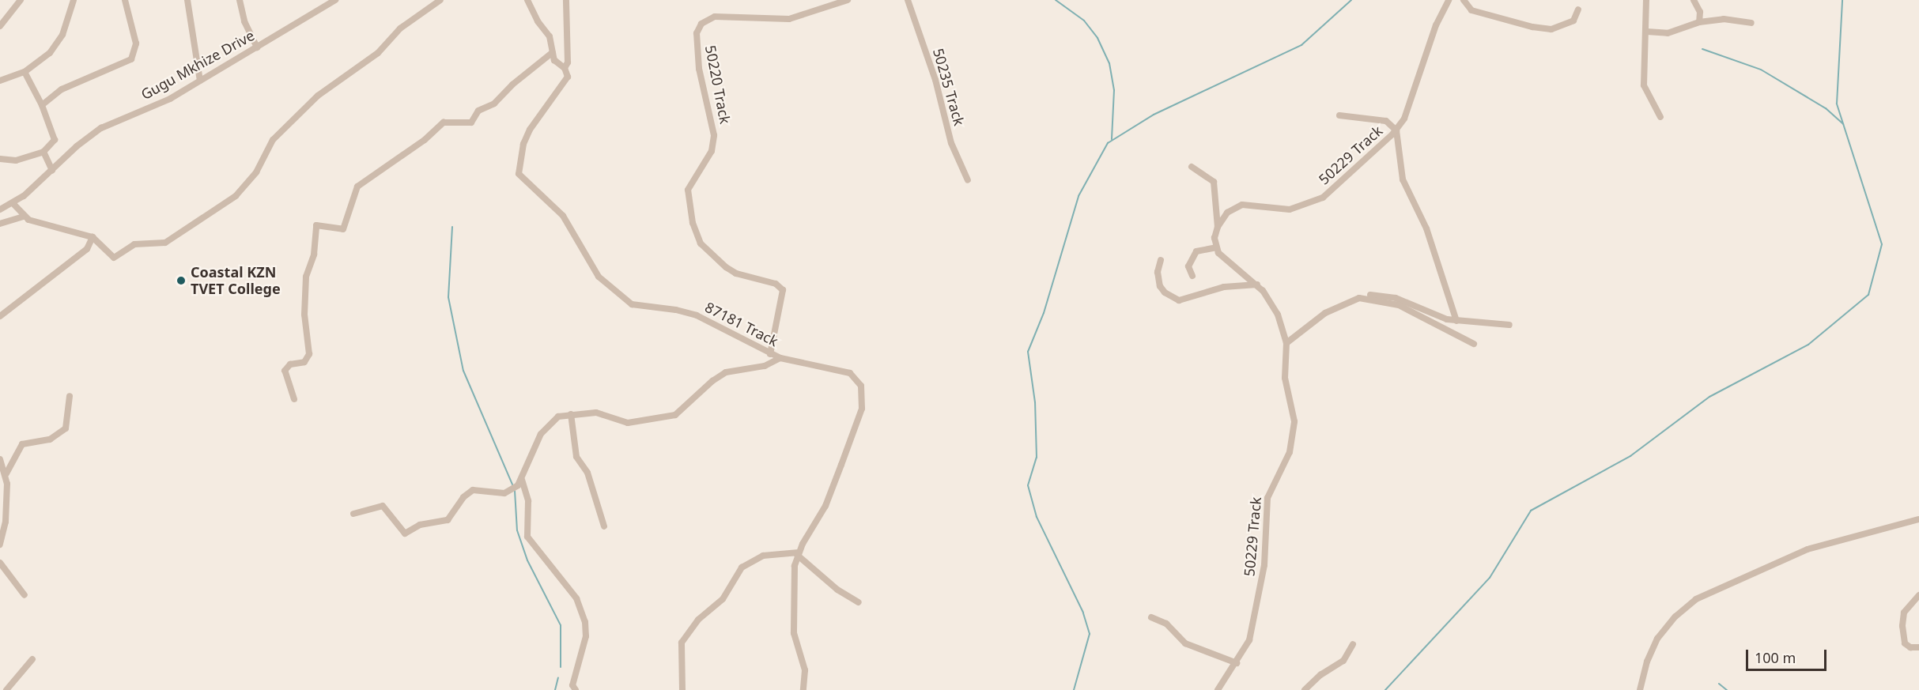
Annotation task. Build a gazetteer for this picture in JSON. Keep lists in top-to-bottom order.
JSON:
{
  "streets": {
    "street": [
      "Gugu Mkhize Drive",
      "50220 Track",
      "50235 Track",
      "50229 Track",
      "87181 Track"
    ]
  },
  "crossings": [
    ["50220 Track", "87181 Track"]
  ],
  "places": ["Coastal KZN TVET College"],
  "scale_bar": "100 m"
}
